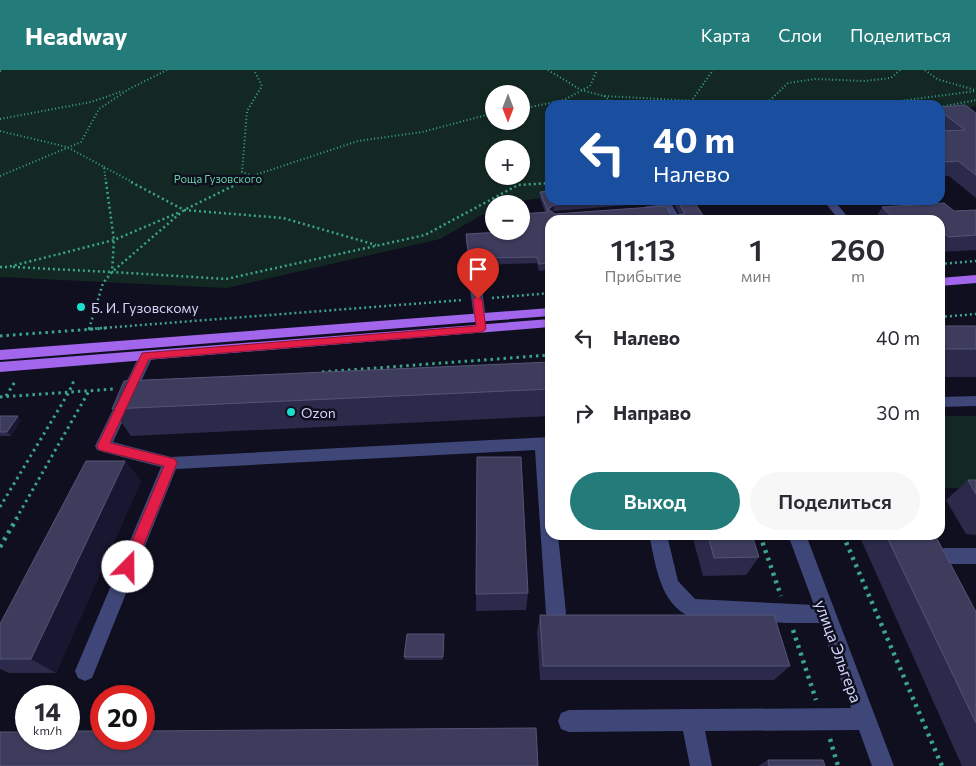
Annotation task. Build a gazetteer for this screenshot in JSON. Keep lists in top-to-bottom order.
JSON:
{
  "streets": {
    "street": ["улица Эльгера"]
  },
  "parks": ["Роща Гузовского"],
  "places": ["Б. И. Гузовскому", "Ozon"],
  "north": "bottom",
  "page": {
    "header": "Headway",
    "nav": ["Карта", "Слои", "Поделиться"],
    "map_buttons": ["+", "−"],
    "turn": ["40 m", "Налево"],
    "eta": [
      "11:13",
      "Прибытие",
      "1",
      "мин",
      "260",
      "m"
    ],
    "list": [
      {
        "name": "Налево",
        "value": "40 m"
      },
      {
        "name": "Направо",
        "value": "30 m"
      }
    ],
    "buttons": ["Выход", "Поделиться"],
    "speed": "14 km/h",
    "limit": "20"
  }
}
